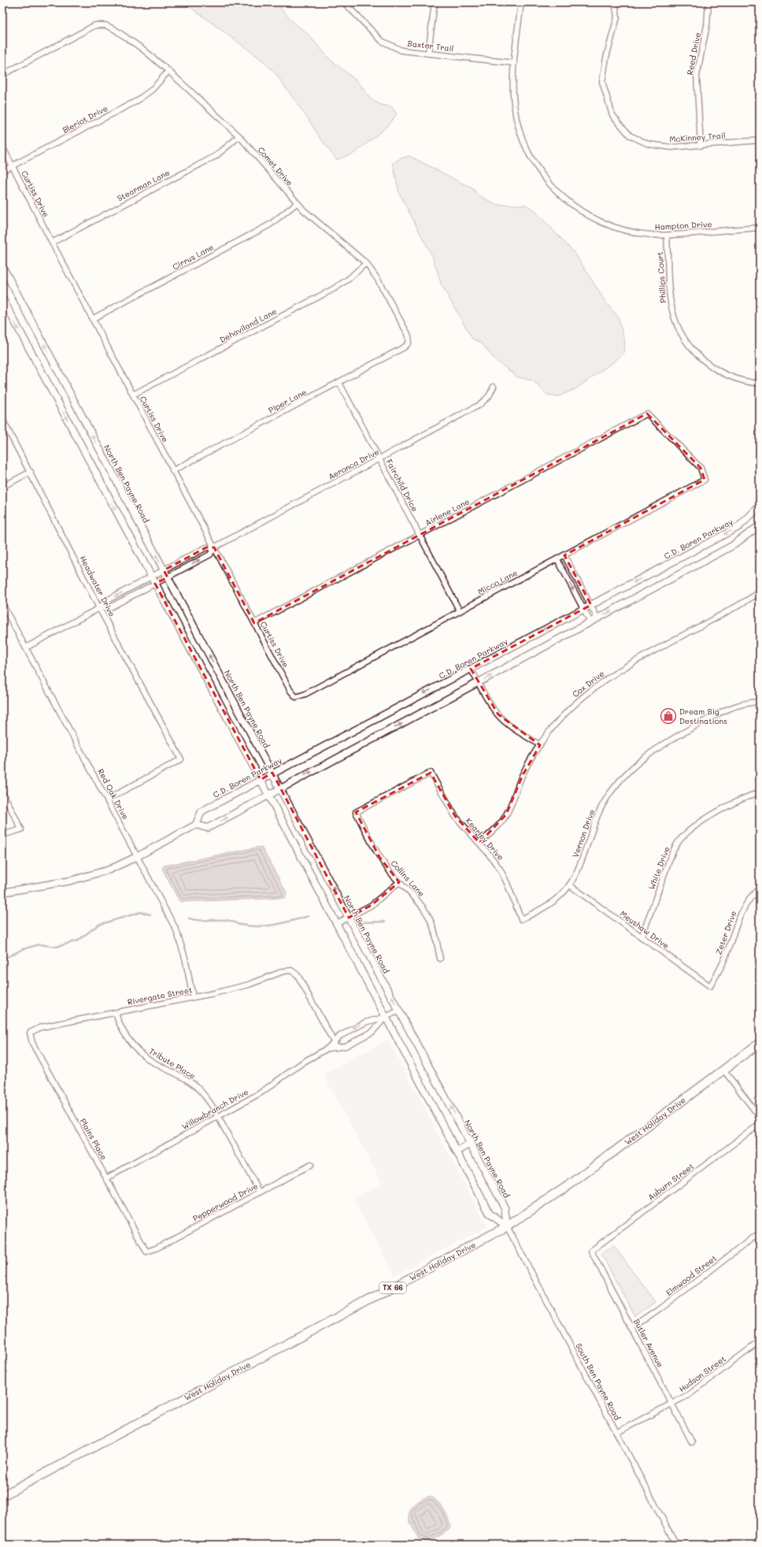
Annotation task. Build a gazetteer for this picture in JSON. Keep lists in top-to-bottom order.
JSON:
{
  "streets": {
    "main road": ["West Holiday Drive", "TX 66"],
    "street": [
      "Baxter Trail",
      "Reed Drive",
      "Bleriot Drive",
      "McKinney Trail",
      "Comet Drive",
      "Stearman Lane",
      "Curtiss Drive",
      "Hampton Drive",
      "Cirrus Lane",
      "Phillips Court",
      "Dehaviland Lane",
      "Piper Lane",
      "Aeronca Drive",
      "North Ben Payne Road",
      "Fairchild Drice",
      "Airlene Lane",
      "C.D. Boren Parkway",
      "Micco Lane",
      "Headwater Drive",
      "Cox Drive",
      "Red Oak Drive",
      "Vernon Drive",
      "Kearley Drive",
      "White Drive",
      "Collins Lane",
      "Meushaw Drive",
      "Zeter Drive",
      "Rivergate Street",
      "Tribute Place",
      "Willowbranch Drive",
      "Plains Place",
      "Auburn Street",
      "Pepperwood Drive",
      "Elmwood Street",
      "Butler Avenue",
      "Hudson Street",
      "South Ben Payne Road"
    ]
  },
  "crossings": [
    ["Baxter Trail", "Hampton Drive"],
    ["Reed Drive", "McKinney Trail"],
    ["Bleriot Drive", "Comet Drive"],
    ["Bleriot Drive", "Curtiss Drive"],
    ["Comet Drive", "Stearman Lane"],
    ["Comet Drive", "Cirrus Lane"],
    ["Comet Drive", "Dehaviland Lane"],
    ["Comet Drive", "Piper Lane"],
    ["Stearman Lane", "Curtiss Drive"],
    ["Curtiss Drive", "Cirrus Lane"],
    ["Curtiss Drive", "Dehaviland Lane"],
    ["Curtiss Drive", "Piper Lane"],
    ["Curtiss Drive", "Aeronca Drive"],
    ["Curtiss Drive", "Airlene Lane"],
    ["Curtiss Drive", "Micco Lane"],
    ["Hampton Drive", "Phillips Court"],
    ["Piper Lane", "Fairchild Drice"],
    ["Aeronca Drive", "North Ben Payne Road"],
    ["Aeronca Drive", "Fairchild Drice"],
    ["Aeronca Drive", "Headwater Drive"],
    ["Aeronca Drive", "Red Oak Drive"],
    ["North Ben Payne Road", "C.D. Boren Parkway"],
    ["North Ben Payne Road", "Willowbranch Drive"],
    ["North Ben Payne Road", "West Holiday Drive"],
    ["North Ben Payne Road", "South Ben Payne Road"],
    ["Fairchild Drice", "Airlene Lane"],
    ["Fairchild Drice", "Micco Lane"],
    ["Airlene Lane", "Micco Lane"],
    ["Headwater Drive", "Red Oak Drive"],
    ["Cox Drive", "Kearley Drive"],
    ["Red Oak Drive", "Rivergate Street"],
    ["Vernon Drive", "Kearley Drive"],
    ["Vernon Drive", "Meushaw Drive"],
    ["Kearley Drive", "Collins Lane"],
    ["White Drive", "Meushaw Drive"],
    ["Meushaw Drive", "Zeter Drive"],
    ["Rivergate Street", "Tribute Place"],
    ["Rivergate Street", "Willowbranch Drive"],
    ["Rivergate Street", "Plains Place"],
    ["Tribute Place", "Willowbranch Drive"],
    ["Tribute Place", "Pepperwood Drive"],
    ["Willowbranch Drive", "Plains Place"],
    ["West Holiday Drive", "South Ben Payne Road"],
    ["Plains Place", "Pepperwood Drive"],
    ["Auburn Street", "Butler Avenue"],
    ["Elmwood Street", "Butler Avenue"],
    ["Butler Avenue", "Hudson Street"],
    ["Hudson Street", "South Ben Payne Road"]
  ],
  "places": {
    "shop": ["Dream Big Destinations"]
  }
}
